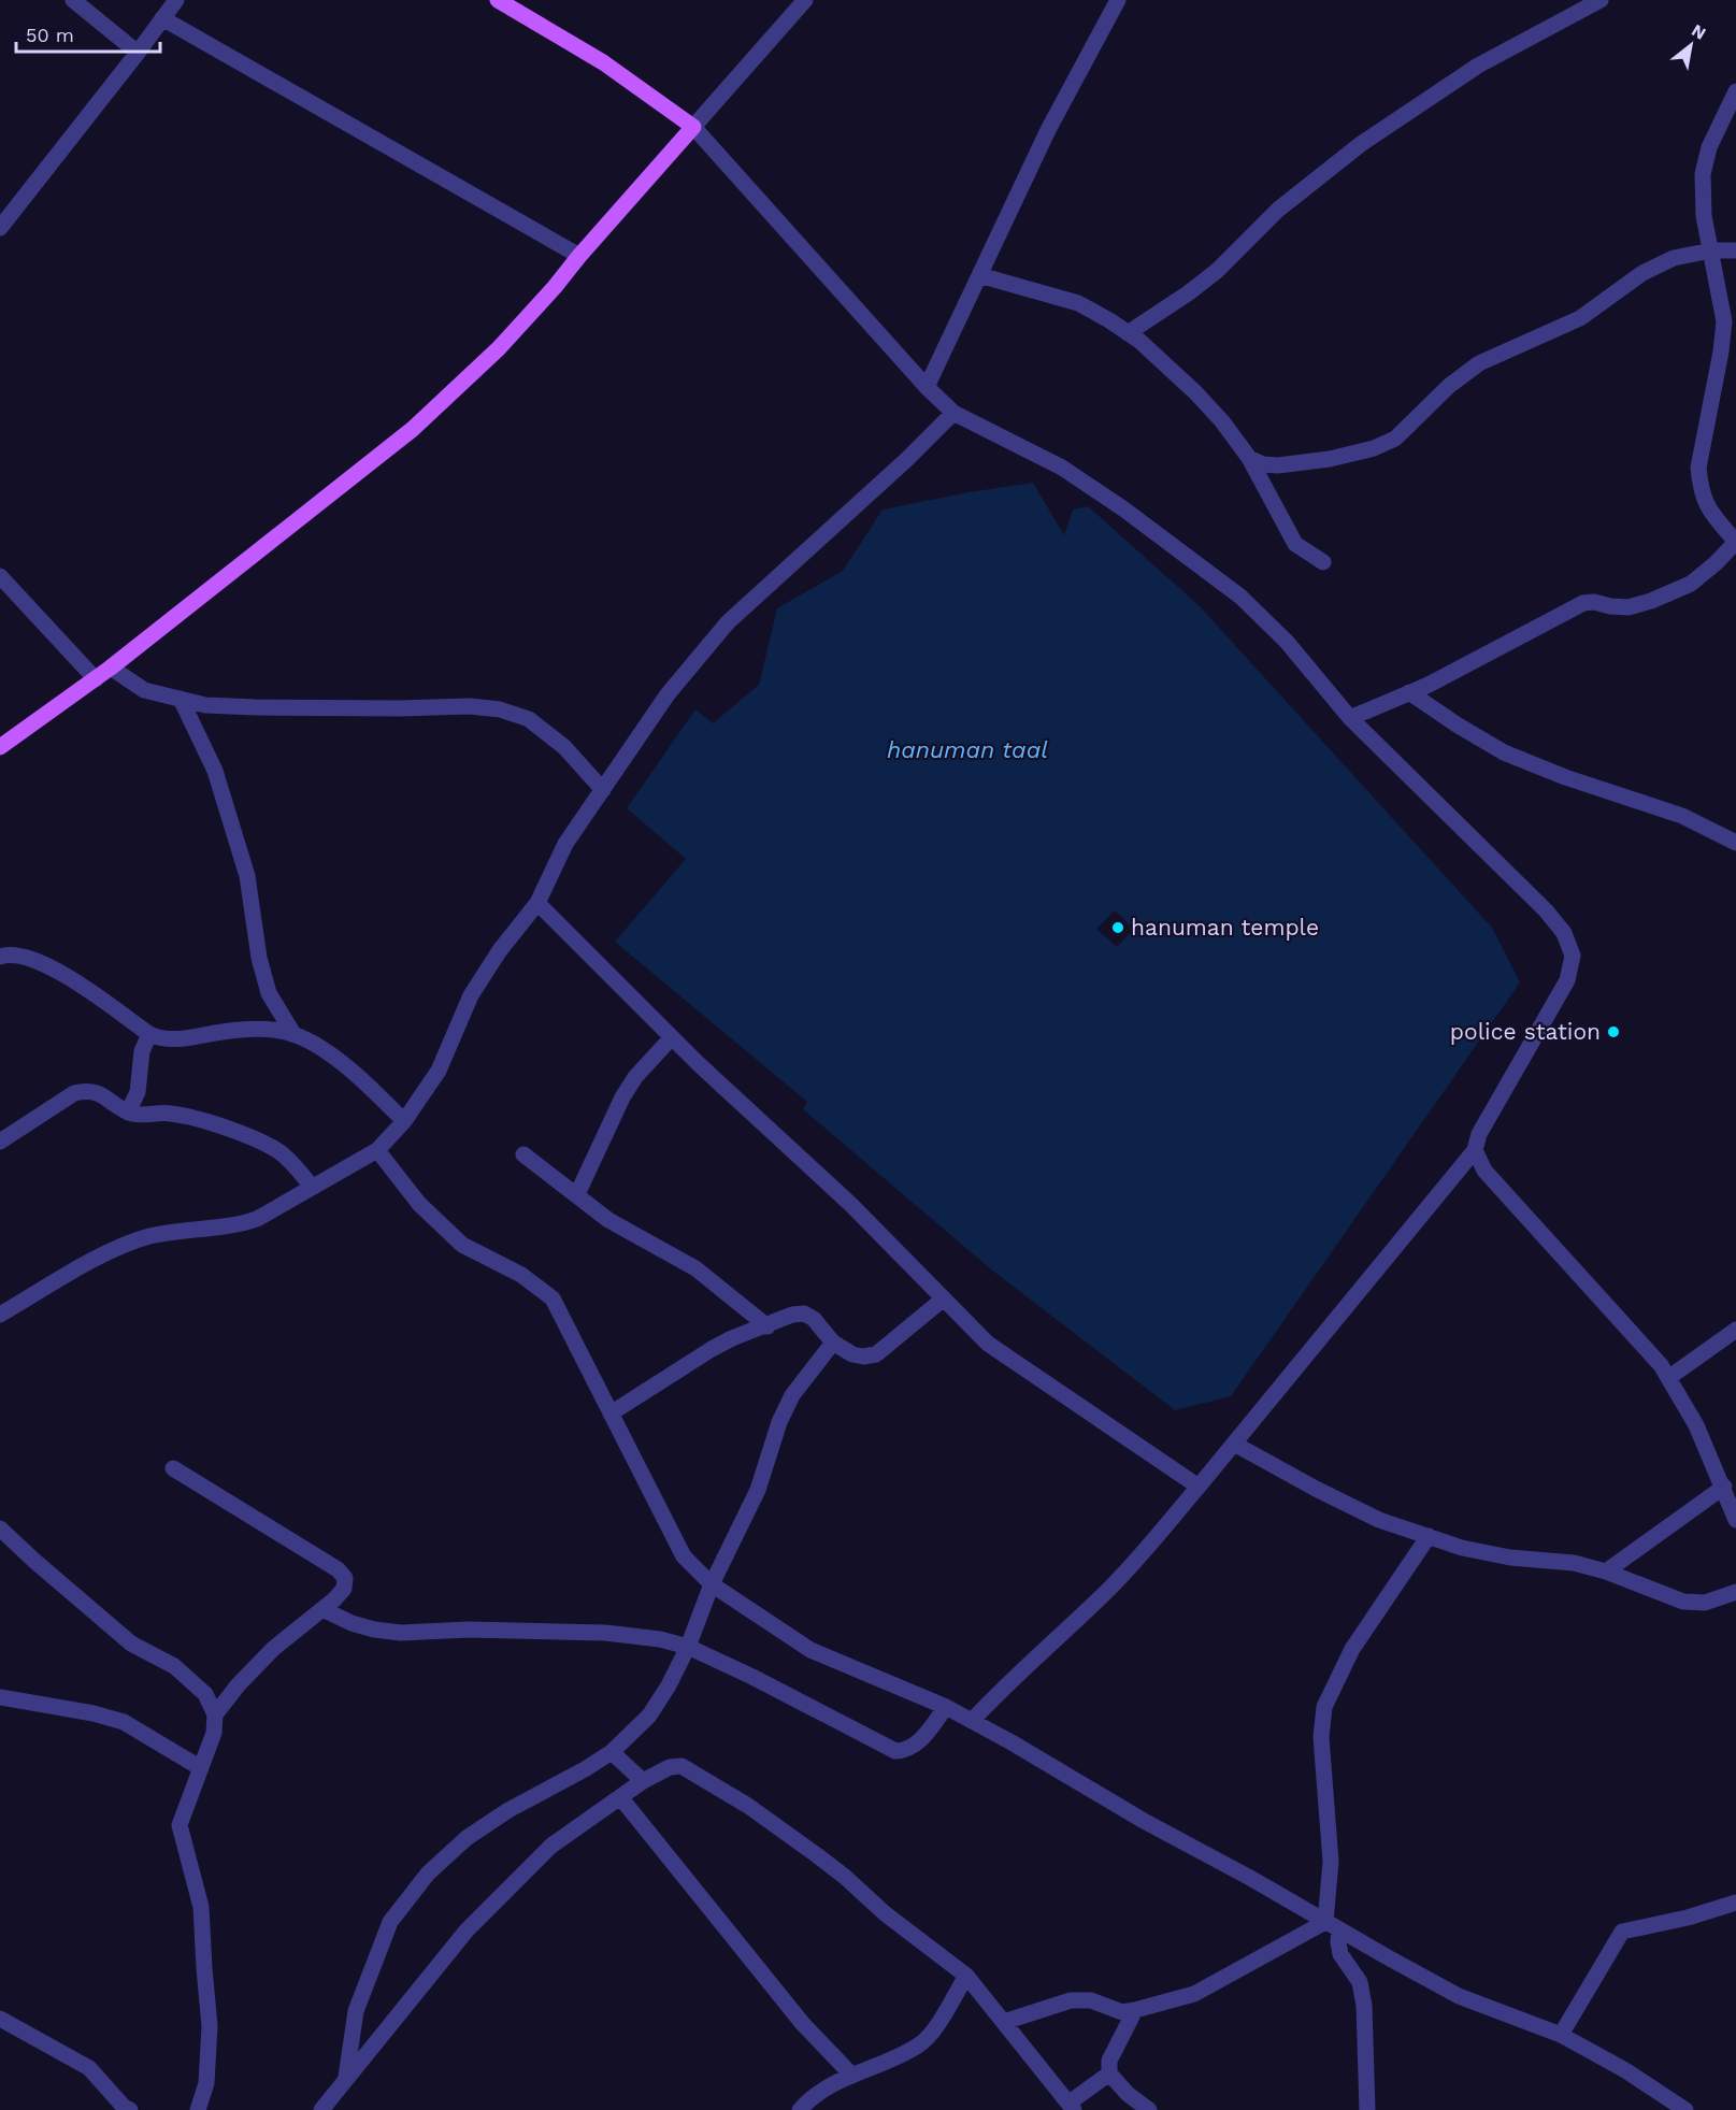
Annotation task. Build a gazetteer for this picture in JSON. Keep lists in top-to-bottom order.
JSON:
{
  "water": ["hanuman taal"],
  "places": ["hanuman temple", "police station"],
  "scale_bar": "50 m",
  "north": "top right"
}
